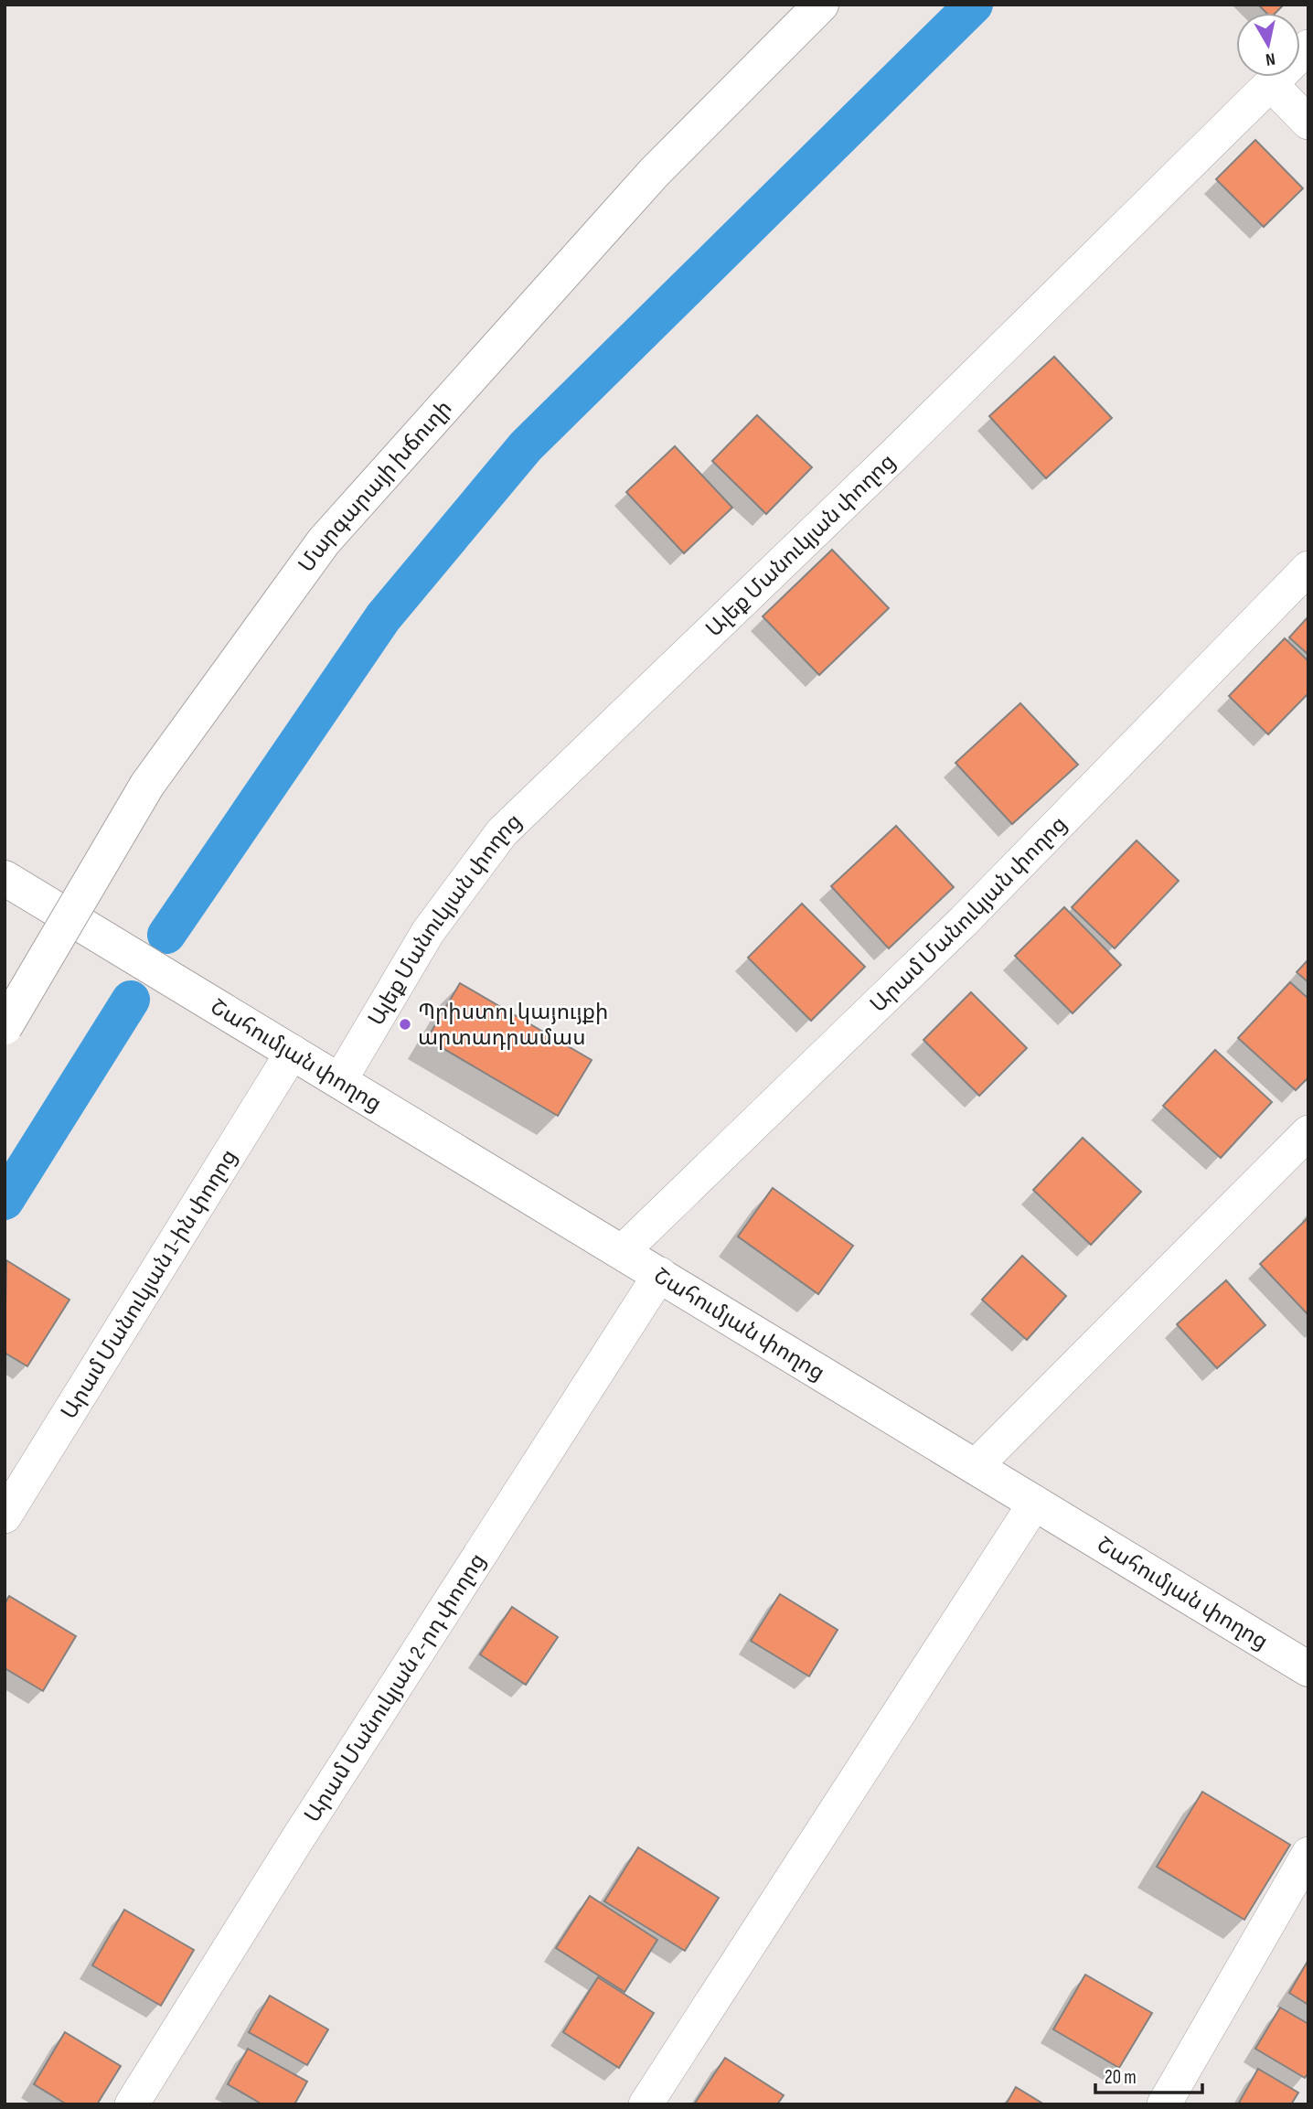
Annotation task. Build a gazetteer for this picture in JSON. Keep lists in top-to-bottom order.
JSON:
{
  "streets": {
    "main road": ["Մարգարայի խճուղի", "Շահումյան փողոց"],
    "street": [
      "Ալեք Մանուկյան փողոց",
      "Արամ Մանուկյան փողոց",
      "Արամ Մանուկյան 1-ին փողոց",
      "Արամ Մանուկյան 2-րդ փողոց"
    ]
  },
  "crossings": [
    ["Ալեք Մանուկյան փողոց", "Շահումյան փողոց"],
    ["Արամ Մանուկյան փողոց", "Շահումյան փողոց"],
    ["Շահումյան փողոց", "Արամ Մանուկյան 1-ին փողոց"],
    ["Շահումյան փողոց", "Արամ Մանուկյան 2-րդ փողոց"]
  ],
  "places": ["Պրիստոլ կայույքի արտադրամաս"],
  "scale_bar": "20 m",
  "north": "bottom"
}
